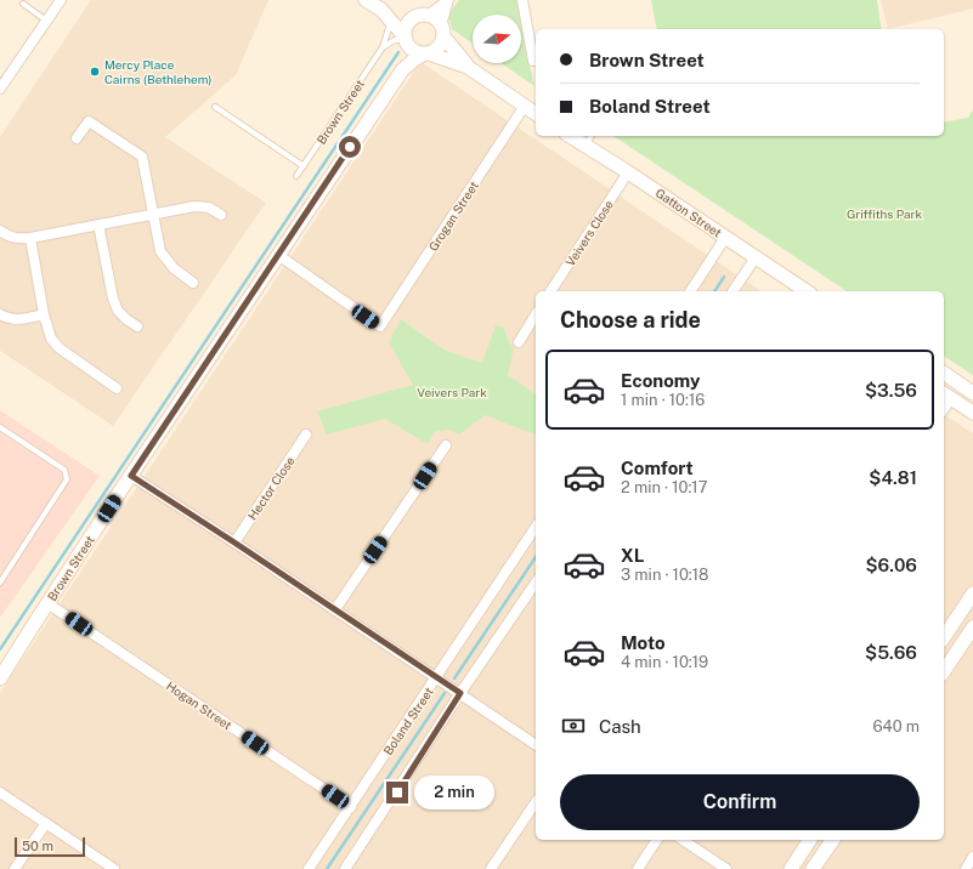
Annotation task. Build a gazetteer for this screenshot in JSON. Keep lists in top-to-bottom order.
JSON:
{
  "streets": {
    "street": [
      "Brown Street",
      "Gatton Street",
      "Grogan Street",
      "Veivers Close",
      "Hector Close",
      "Hogan Street",
      "Boland Street"
    ]
  },
  "crossings": [
    ["Brown Street", "Grogan Street"],
    ["Brown Street", "Hogan Street"],
    ["Gatton Street", "Veivers Close"],
    ["Hogan Street", "Boland Street"]
  ],
  "parks": ["Griffiths Park", "Veivers Park"],
  "places": ["Mercy Place Cairns (Bethlehem)"],
  "scale_bar": "50 m",
  "north": "right",
  "page": {
    "banner": ["Brown Street", "Boland Street"],
    "heading": "Choose a ride",
    "list": [
      {
        "name": "Economy",
        "note": "1 min · 10:16",
        "value": "$3.56"
      },
      {
        "name": "Comfort",
        "note": "2 min · 10:17",
        "value": "$4.81"
      },
      {
        "name": "XL",
        "note": "3 min · 10:18",
        "value": "$6.06"
      },
      {
        "name": "Moto",
        "note": "4 min · 10:19",
        "value": "$5.66"
      }
    ],
    "pay": ["Cash", "640 m"],
    "buttons": "Confirm",
    "bubble": "2 min",
    "scale": "50 m"
  }
}
